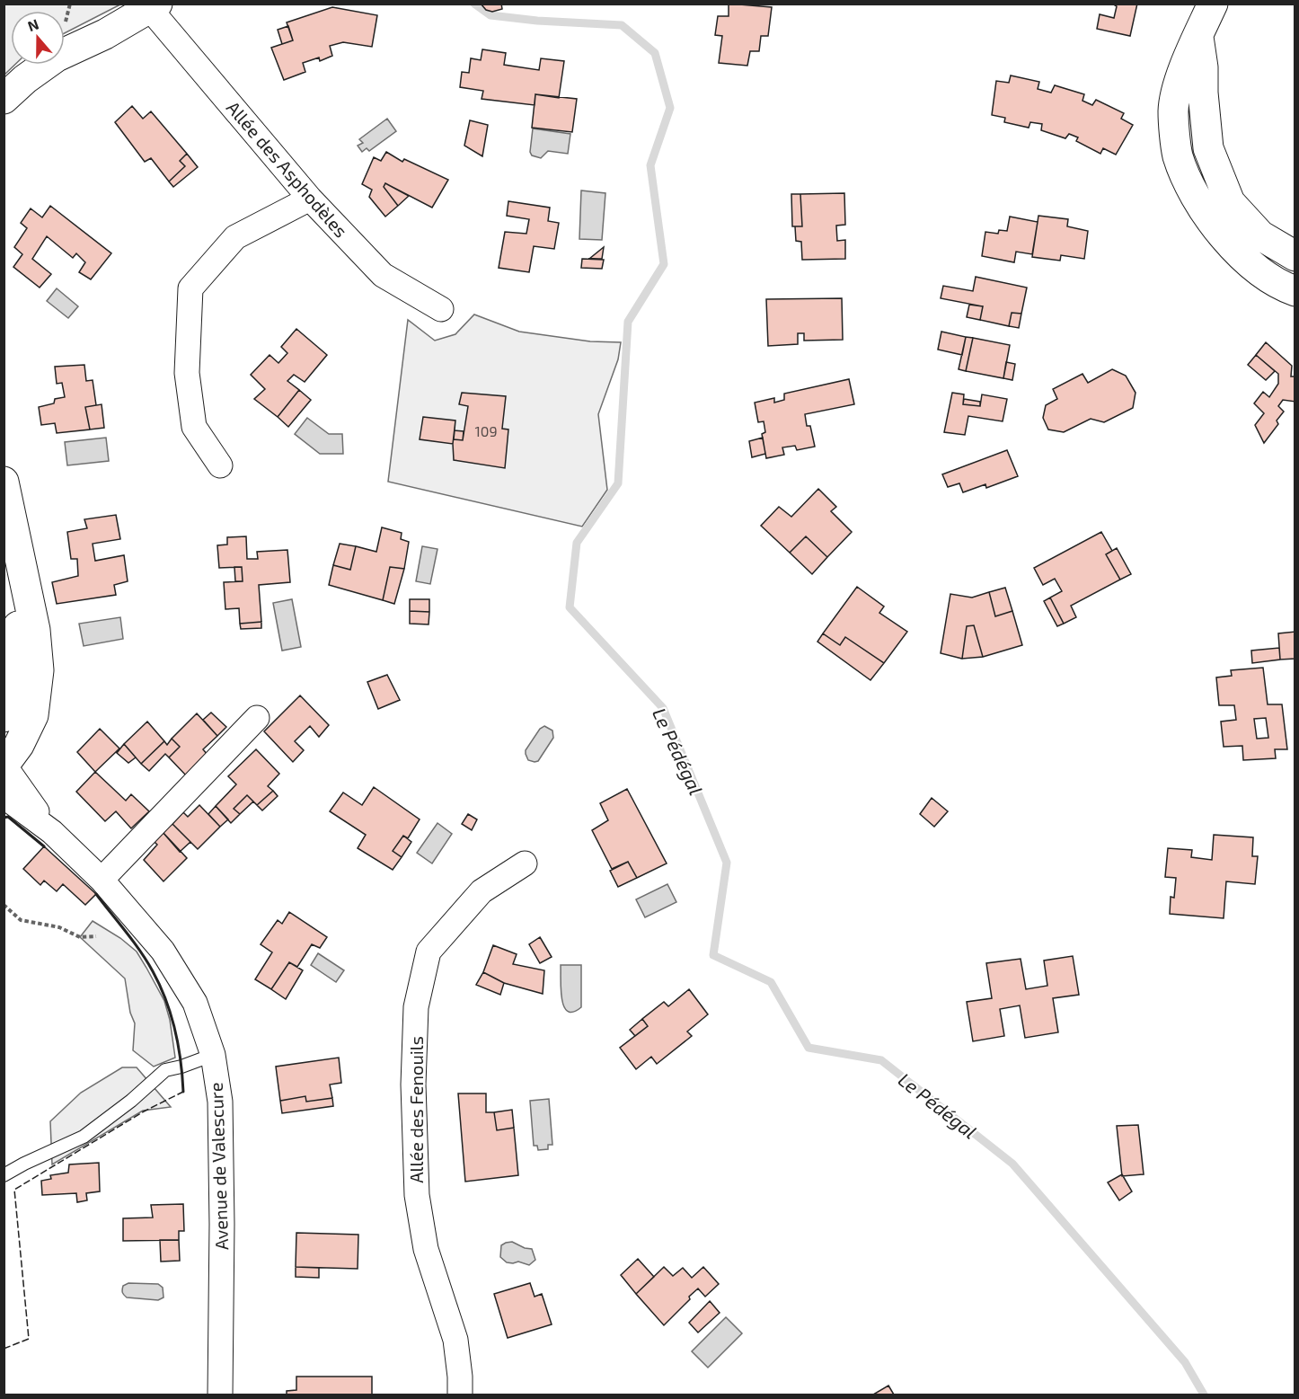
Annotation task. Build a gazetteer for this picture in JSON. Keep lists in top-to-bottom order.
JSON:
{
  "streets": {
    "street": ["Allée des Asphodèles", "Allée des Fenouils", "Avenue de Valescure"]
  },
  "water": ["Le Pédégal"],
  "house_numbers": ["109"],
  "north": "top"
}
